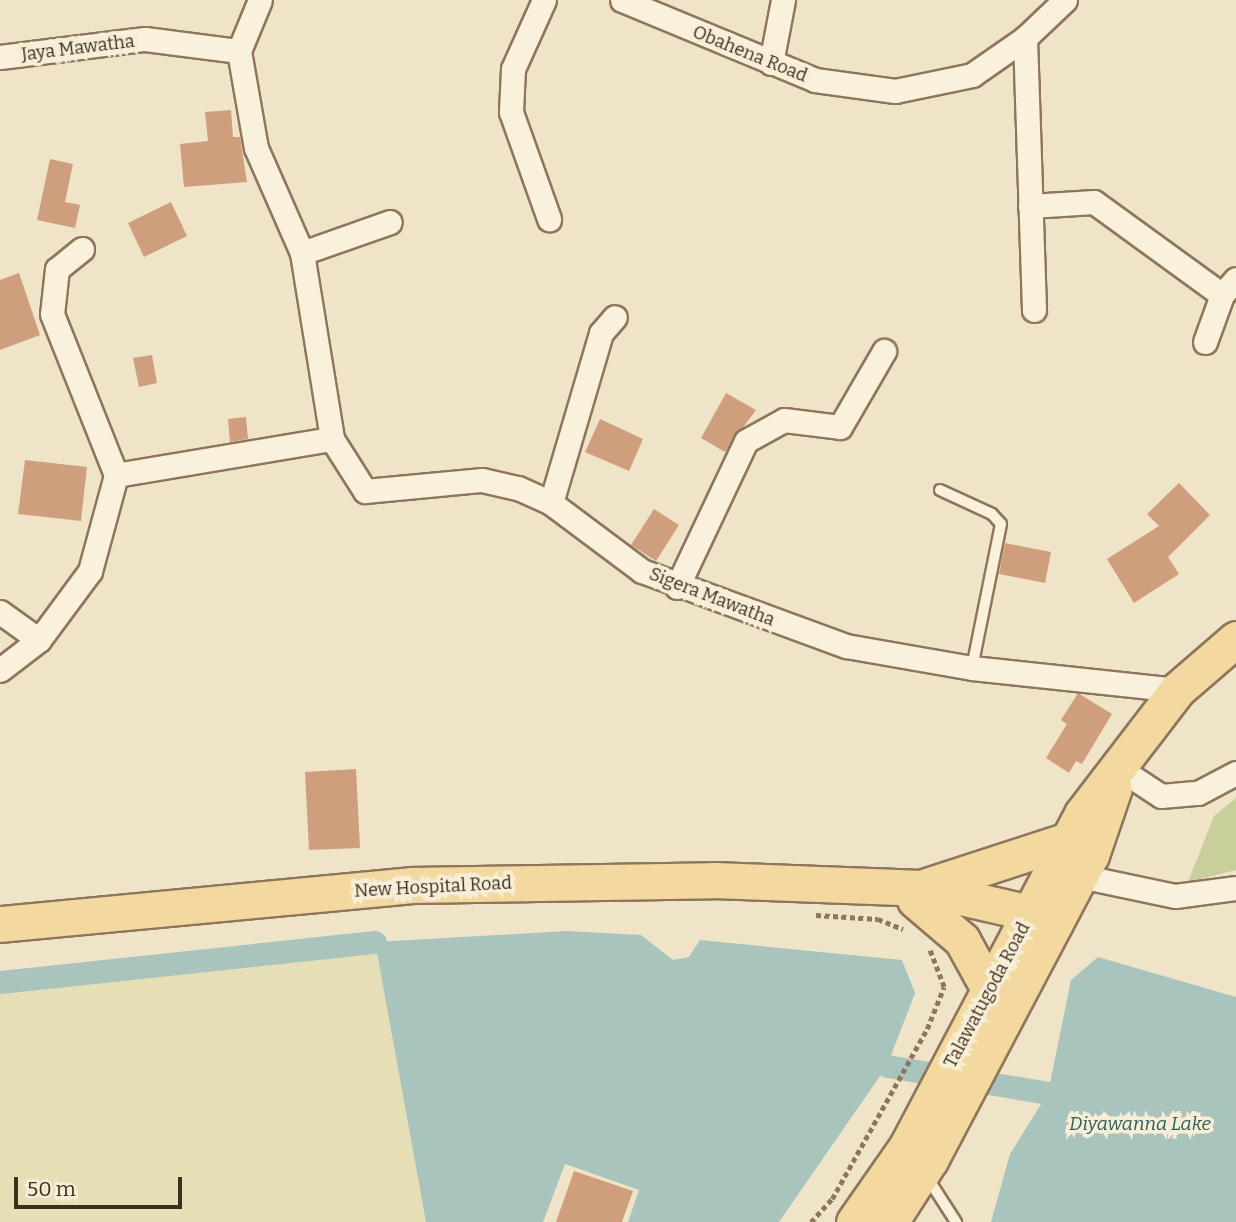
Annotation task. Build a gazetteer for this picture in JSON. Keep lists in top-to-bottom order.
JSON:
{
  "streets": {
    "main road": ["New Hospital Road", "Talawatugoda Road"],
    "street": ["Jaya Mawatha", "Obahena Road", "Sigera Mawatha"]
  },
  "crossings": [
    ["Jaya Mawatha", "Sigera Mawatha"],
    ["Sigera Mawatha", "Talawatugoda Road"],
    ["New Hospital Road", "Talawatugoda Road"]
  ],
  "water": ["Diyawanna Lake"],
  "scale_bar": "50 m"
}
